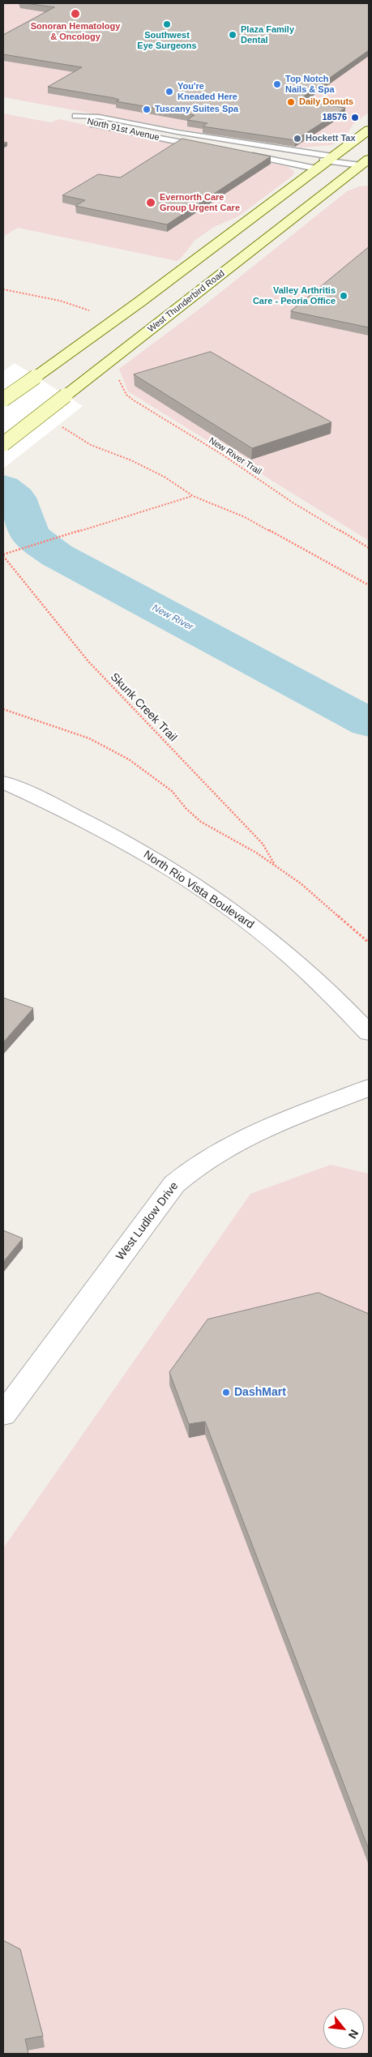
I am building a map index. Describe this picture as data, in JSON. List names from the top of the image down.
{
  "streets": {
    "main road": ["North 91st Avenue", "West Thunderbird Road"],
    "street": ["North Rio Vista Boulevard", "West Ludlow Drive"],
    "path": ["New River Trail", "Skunk Creek Trail"]
  },
  "crossings": [
    ["North 91st Avenue", "West Thunderbird Road"],
    ["West Thunderbird Road", "New River Trail"]
  ],
  "water": ["New River"],
  "places": [
    "Sonoran Hematology & Oncology",
    "Southwest Eye Surgeons",
    "Plaza Family Dental",
    "Top Notch Nails & Spa",
    "You're Kneaded Here",
    "Daily Donuts",
    "Tuscany Suites Spa",
    "18576",
    "Hockett Tax",
    "Evernorth Care Group Urgent Care",
    "Valley Arthritis Care - Peoria Office",
    "DashMart"
  ],
  "north": "bottom right"
}
